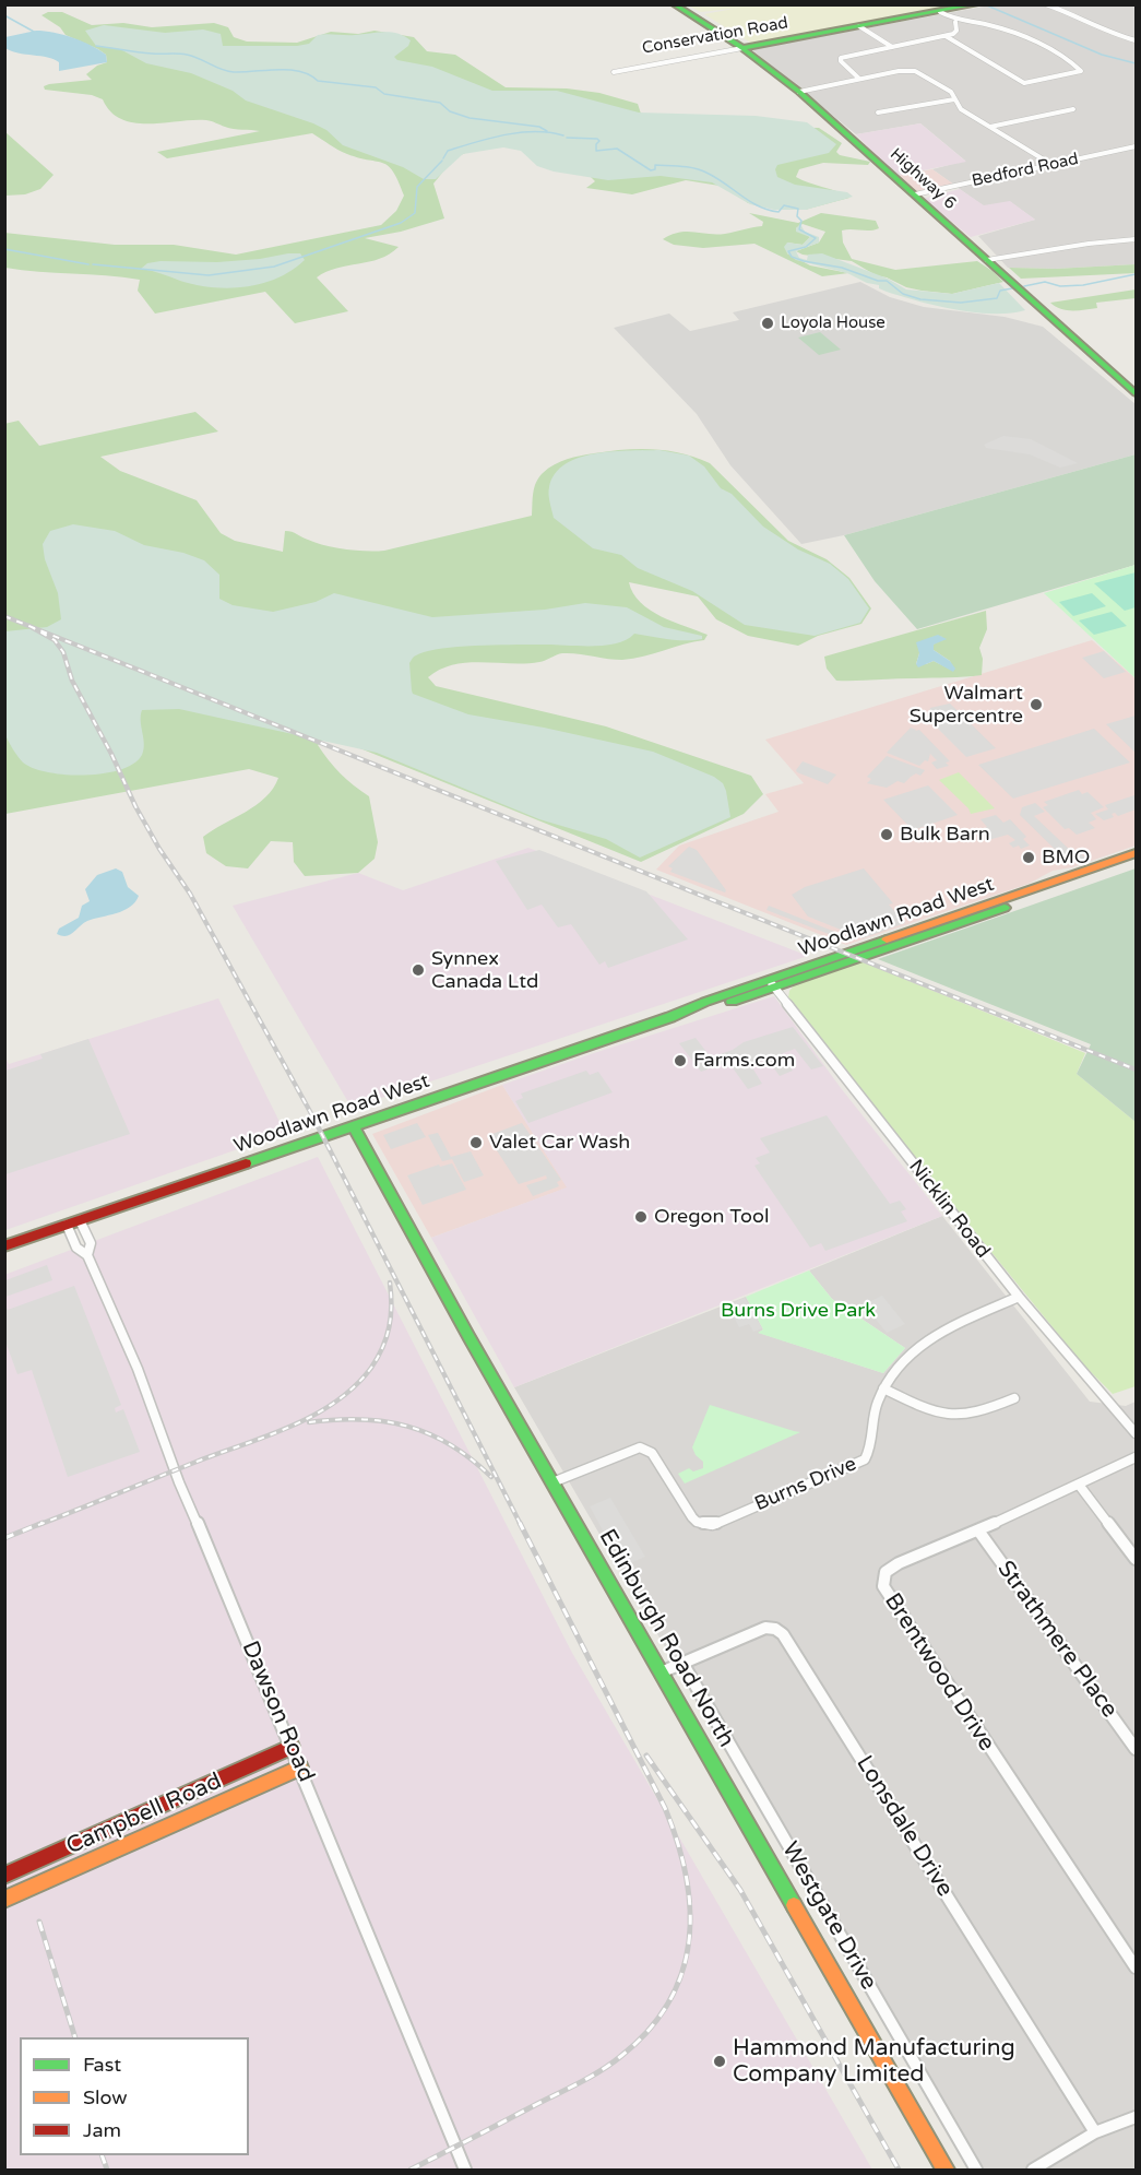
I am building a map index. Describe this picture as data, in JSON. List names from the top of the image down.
{
  "streets": {
    "main road": [
      "Conservation Road",
      "Highway 6",
      "Woodlawn Road West",
      "Edinburgh Road North",
      "Campbell Road"
    ],
    "street": [
      "Bedford Road",
      "Nicklin Road",
      "Burns Drive",
      "Strathmere Place",
      "Brentwood Drive",
      "Dawson Road",
      "Lonsdale Drive",
      "Westgate Drive"
    ]
  },
  "crossings": [
    ["Conservation Road", "Highway 6"],
    ["Bedford Road", "Highway 6"],
    ["Woodlawn Road West", "Nicklin Road"],
    ["Woodlawn Road West", "Edinburgh Road North"],
    ["Woodlawn Road West", "Dawson Road"],
    ["Nicklin Road", "Burns Drive"],
    ["Burns Drive", "Edinburgh Road North"],
    ["Edinburgh Road North", "Lonsdale Drive"],
    ["Strathmere Place", "Brentwood Drive"],
    ["Dawson Road", "Campbell Road"],
    ["Lonsdale Drive", "Westgate Drive"]
  ],
  "parks": ["Burns Drive Park"],
  "places": [
    "Loyola House",
    "Walmart Supercentre",
    "Bulk Barn",
    "BMO",
    "Synnex Canada Ltd",
    "Farms.com",
    "Valet Car Wash",
    "Oregon Tool",
    "Hammond Manufacturing Company Limited"
  ],
  "legend": ["Fast", "Slow", "Jam"]
}
